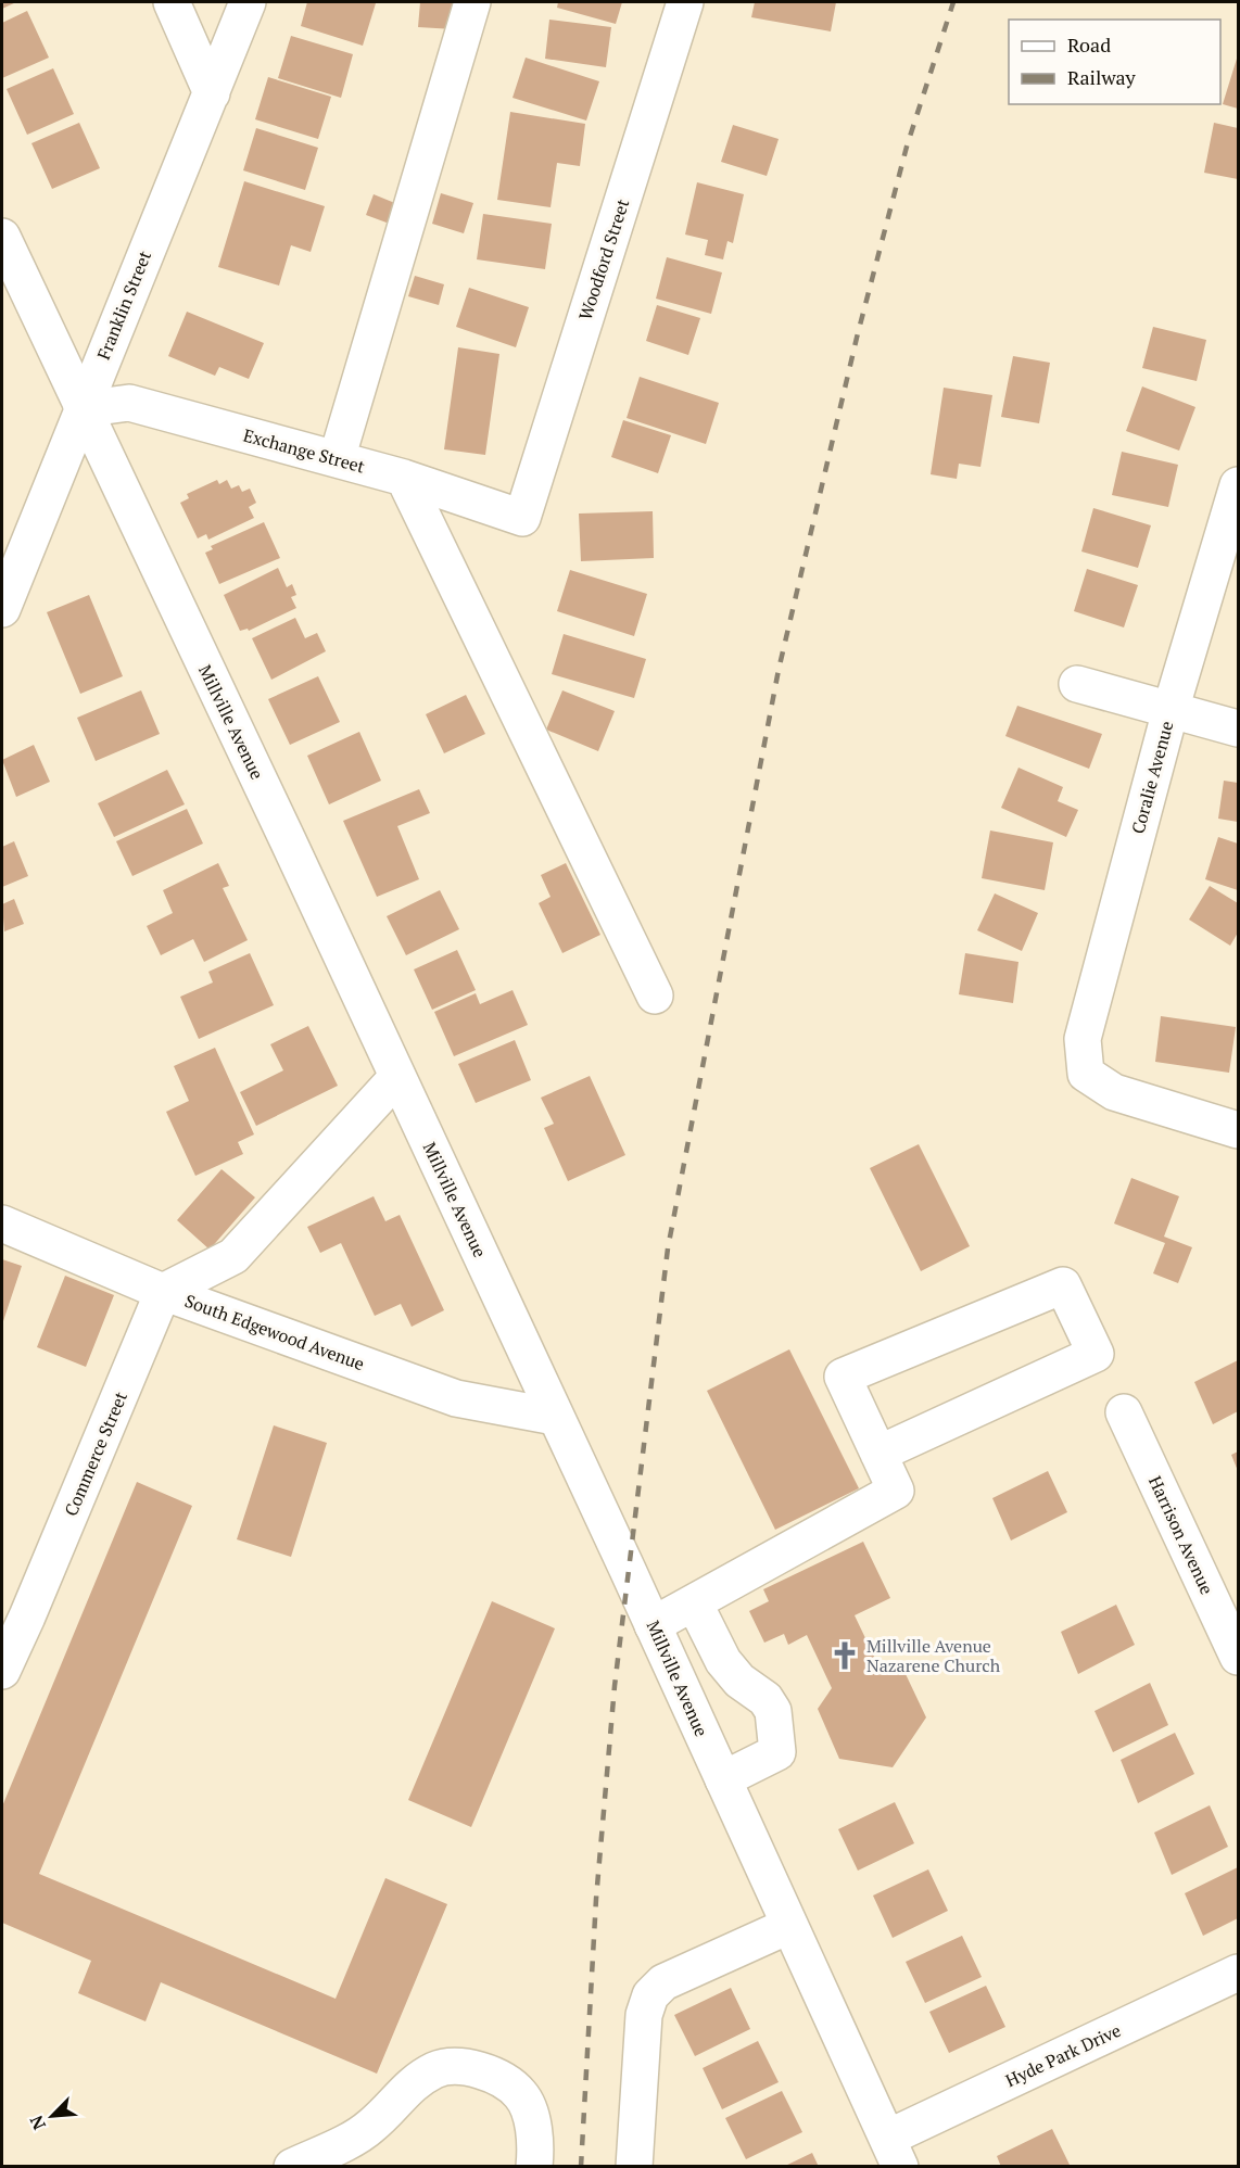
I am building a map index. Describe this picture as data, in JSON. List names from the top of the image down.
{
  "streets": {
    "street": [
      "Woodford Street",
      "Franklin Street",
      "Exchange Street",
      "Millville Avenue",
      "Coralie Avenue",
      "South Edgewood Avenue",
      "Commerce Street",
      "Harrison Avenue",
      "Hyde Park Drive"
    ]
  },
  "crossings": [
    ["Woodford Street", "Exchange Street"],
    ["Franklin Street", "Exchange Street"],
    ["Franklin Street", "Millville Avenue"],
    ["Exchange Street", "Millville Avenue"],
    ["Millville Avenue", "South Edgewood Avenue"],
    ["Millville Avenue", "Hyde Park Drive"],
    ["South Edgewood Avenue", "Commerce Street"]
  ],
  "places": {
    "church": ["Millville Avenue Nazarene Church"]
  },
  "legend": ["Road", "Railway"],
  "north": "bottom left"
}
